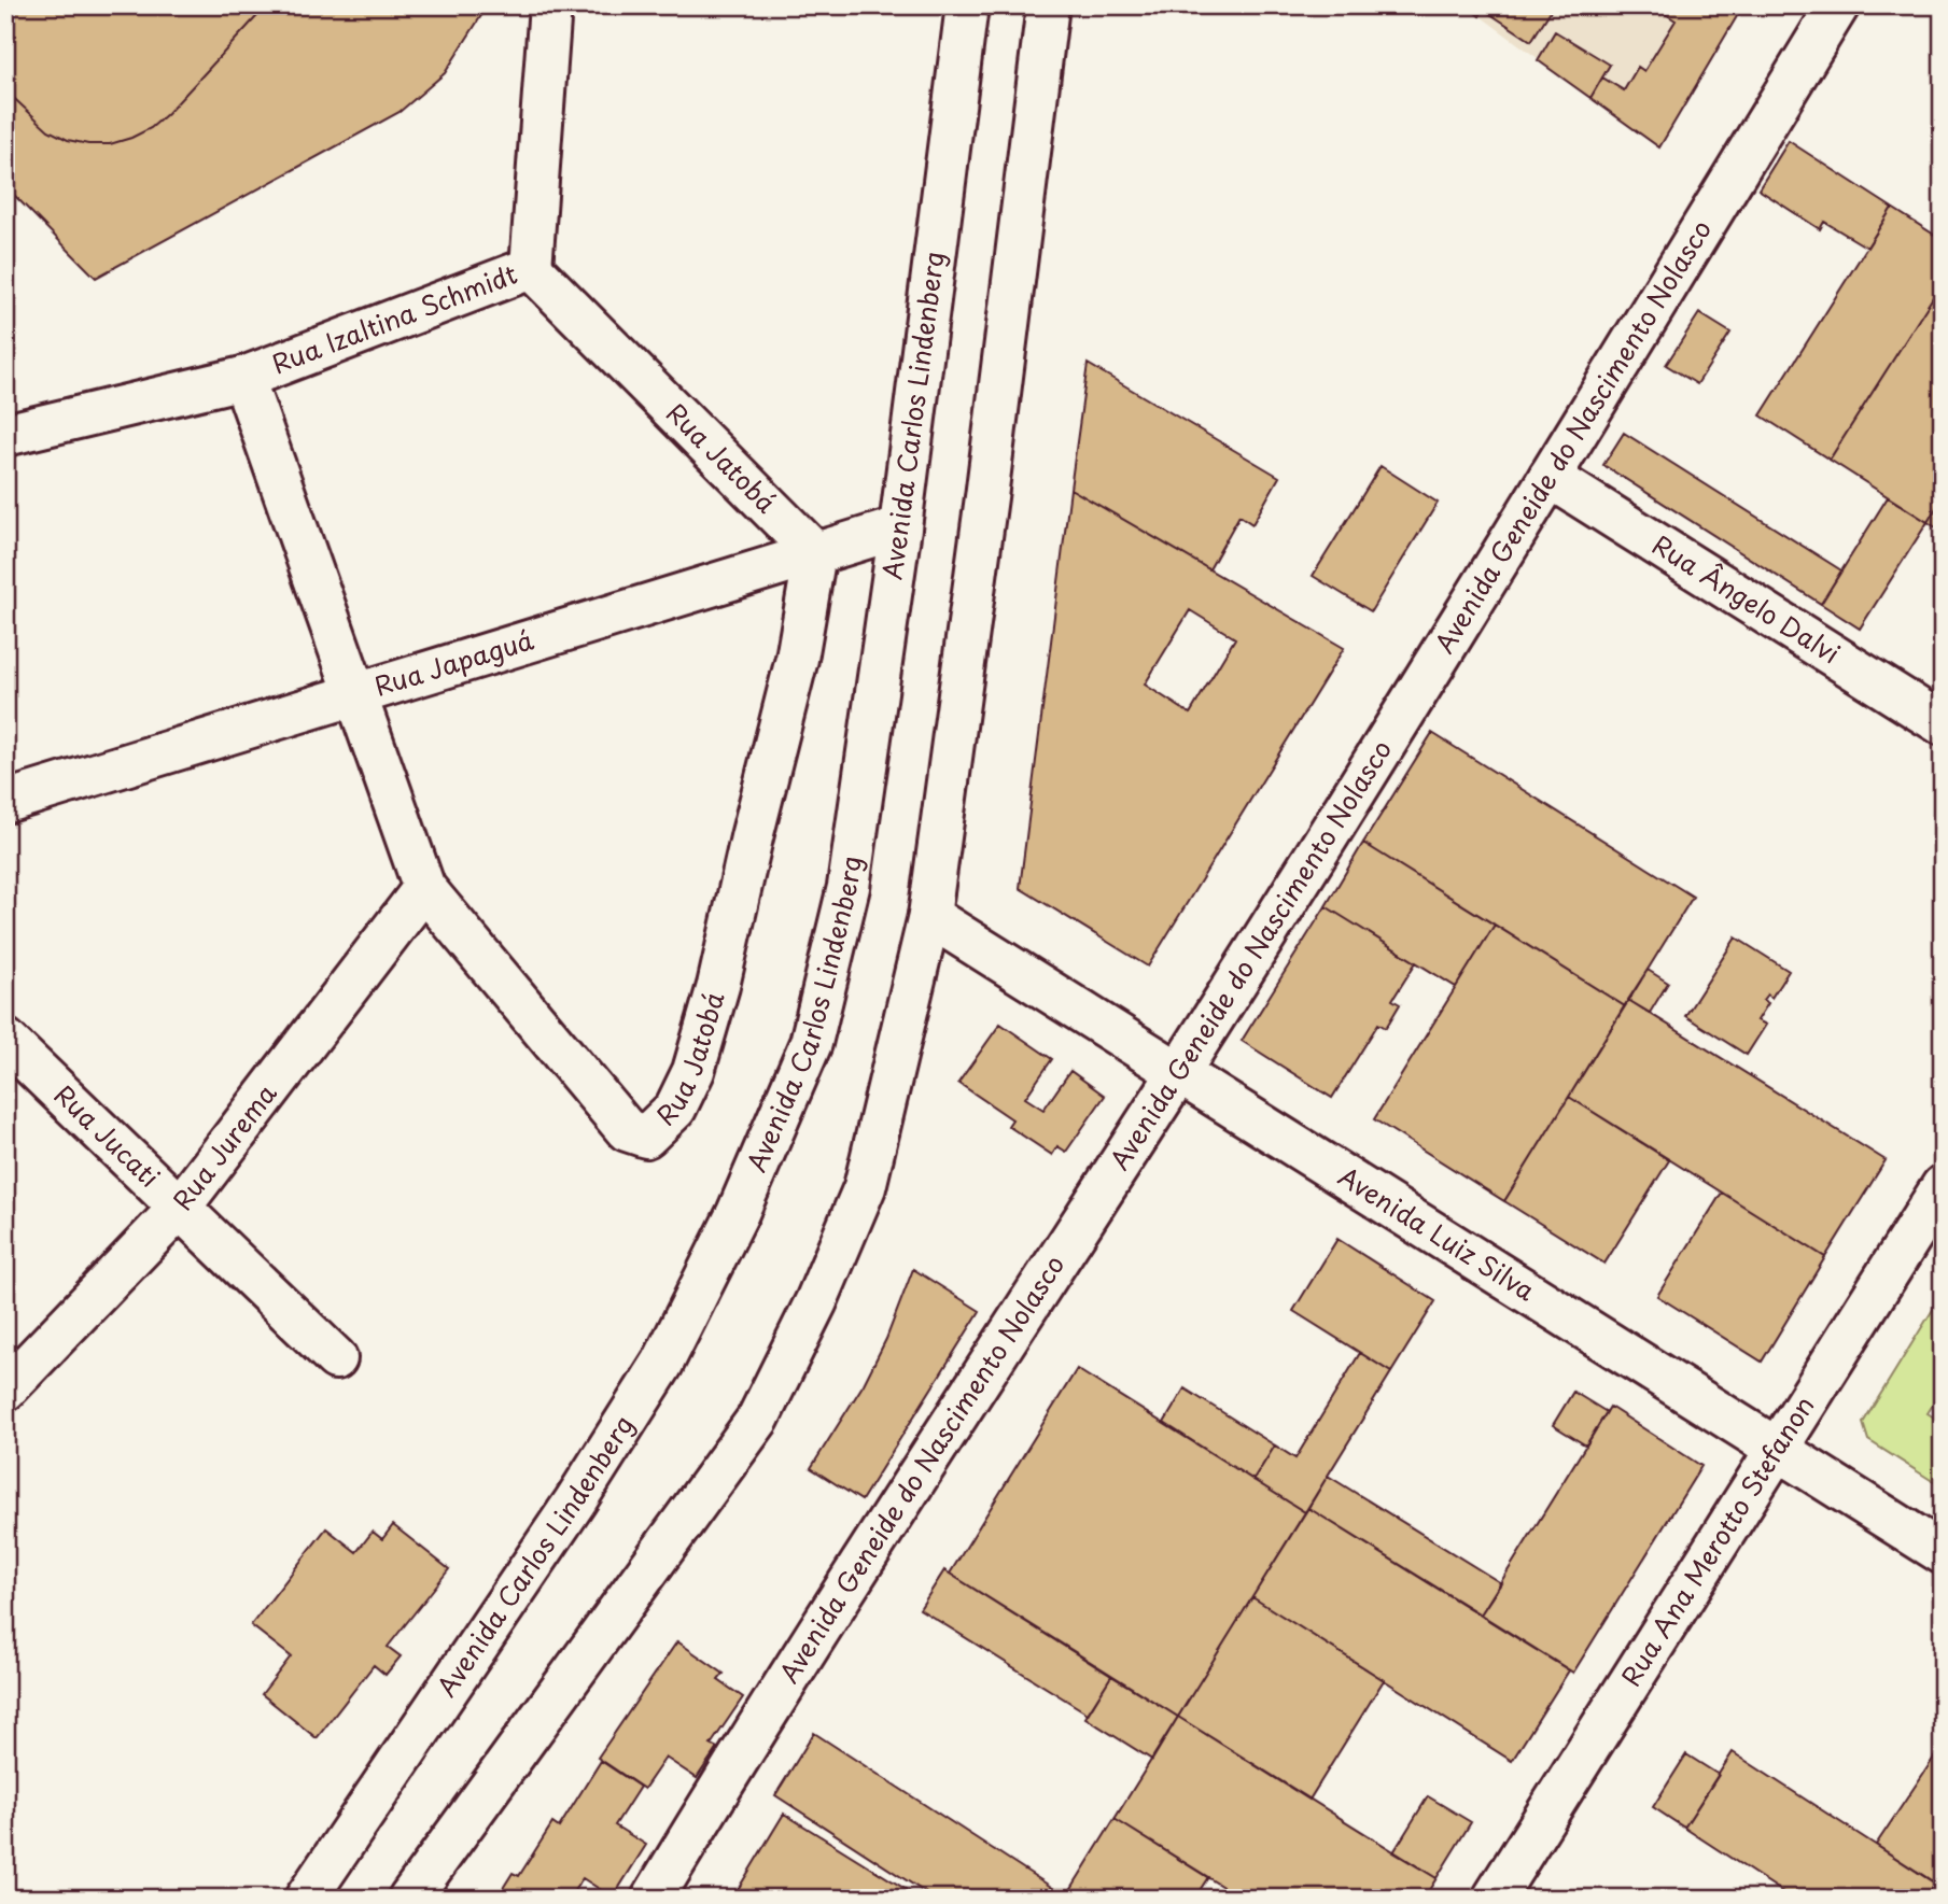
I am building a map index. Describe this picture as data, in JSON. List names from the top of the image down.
{
  "streets": {
    "street": [
      "Rua Izaltina Schmidt",
      "Avenida Carlos Lindenberg",
      "Avenida Geneide do Nascimento Nolasco",
      "Rua Jatobá",
      "Rua Ângelo Dalvi",
      "Rua Japaguá",
      "Rua Jucati",
      "Rua Jurema",
      "Avenida Luiz Silva",
      "Rua Ana Merotto Stefanon"
    ]
  },
  "crossings": [
    ["Rua Izaltina Schmidt", "Rua Jatobá"],
    ["Avenida Carlos Lindenberg", "Rua Japaguá"],
    ["Avenida Geneide do Nascimento Nolasco", "Rua Ângelo Dalvi"],
    ["Avenida Geneide do Nascimento Nolasco", "Avenida Luiz Silva"],
    ["Rua Jatobá", "Rua Japaguá"],
    ["Rua Jatobá", "Rua Jurema"],
    ["Rua Jucati", "Rua Jurema"],
    ["Avenida Luiz Silva", "Rua Ana Merotto Stefanon"]
  ]
}
